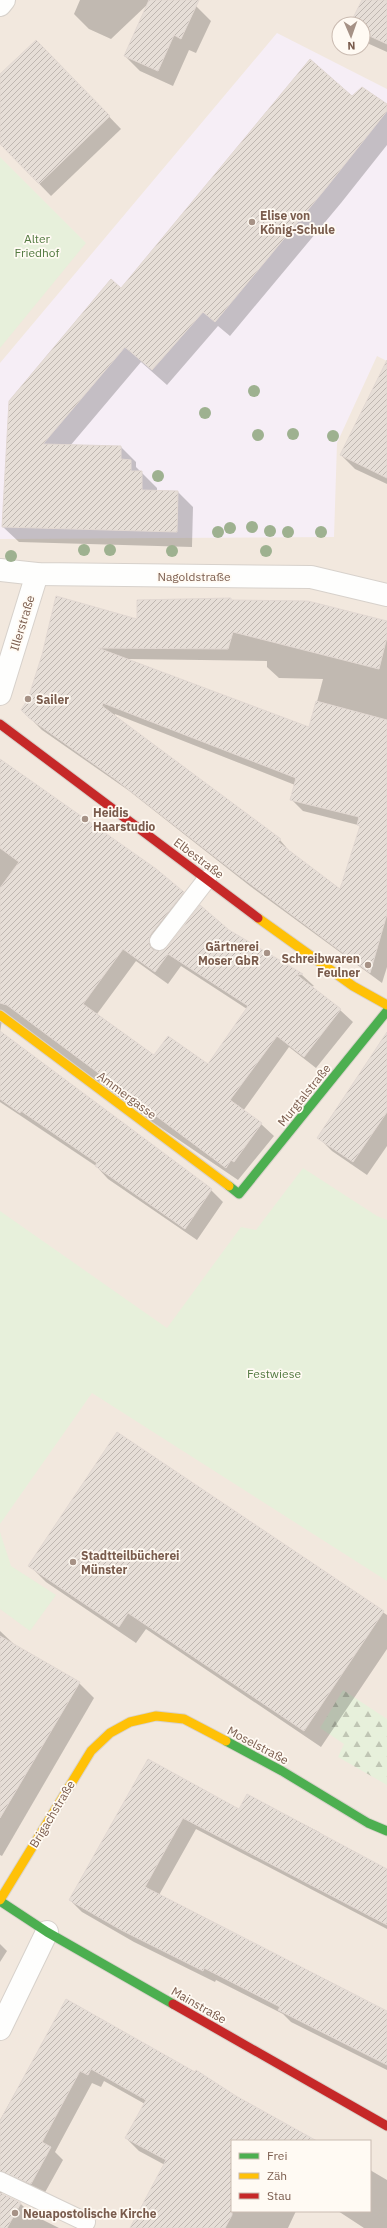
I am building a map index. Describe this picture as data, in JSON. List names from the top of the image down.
{
  "streets": {
    "street": [
      "Nagoldstraße",
      "Illerstraße",
      "Elbestraße",
      "Ammergasse",
      "Murgtalstraße",
      "Moselstraße",
      "Brigachstraße",
      "Mainstraße"
    ]
  },
  "crossings": [
    ["Nagoldstraße", "Illerstraße"],
    ["Ammergasse", "Murgtalstraße"],
    ["Moselstraße", "Brigachstraße"],
    ["Brigachstraße", "Mainstraße"]
  ],
  "parks": ["Alter Friedhof", "Festwiese"],
  "places": [
    "Elise von König-Schule",
    "Sailer",
    "Heidis Haarstudio",
    "Gärtnerei Moser GbR",
    "Schreibwaren Feulner",
    "Stadtteilbücherei Münster",
    "Neuapostolische Kirche"
  ],
  "legend": ["Frei", "Zäh", "Stau"],
  "north": "bottom"
}
